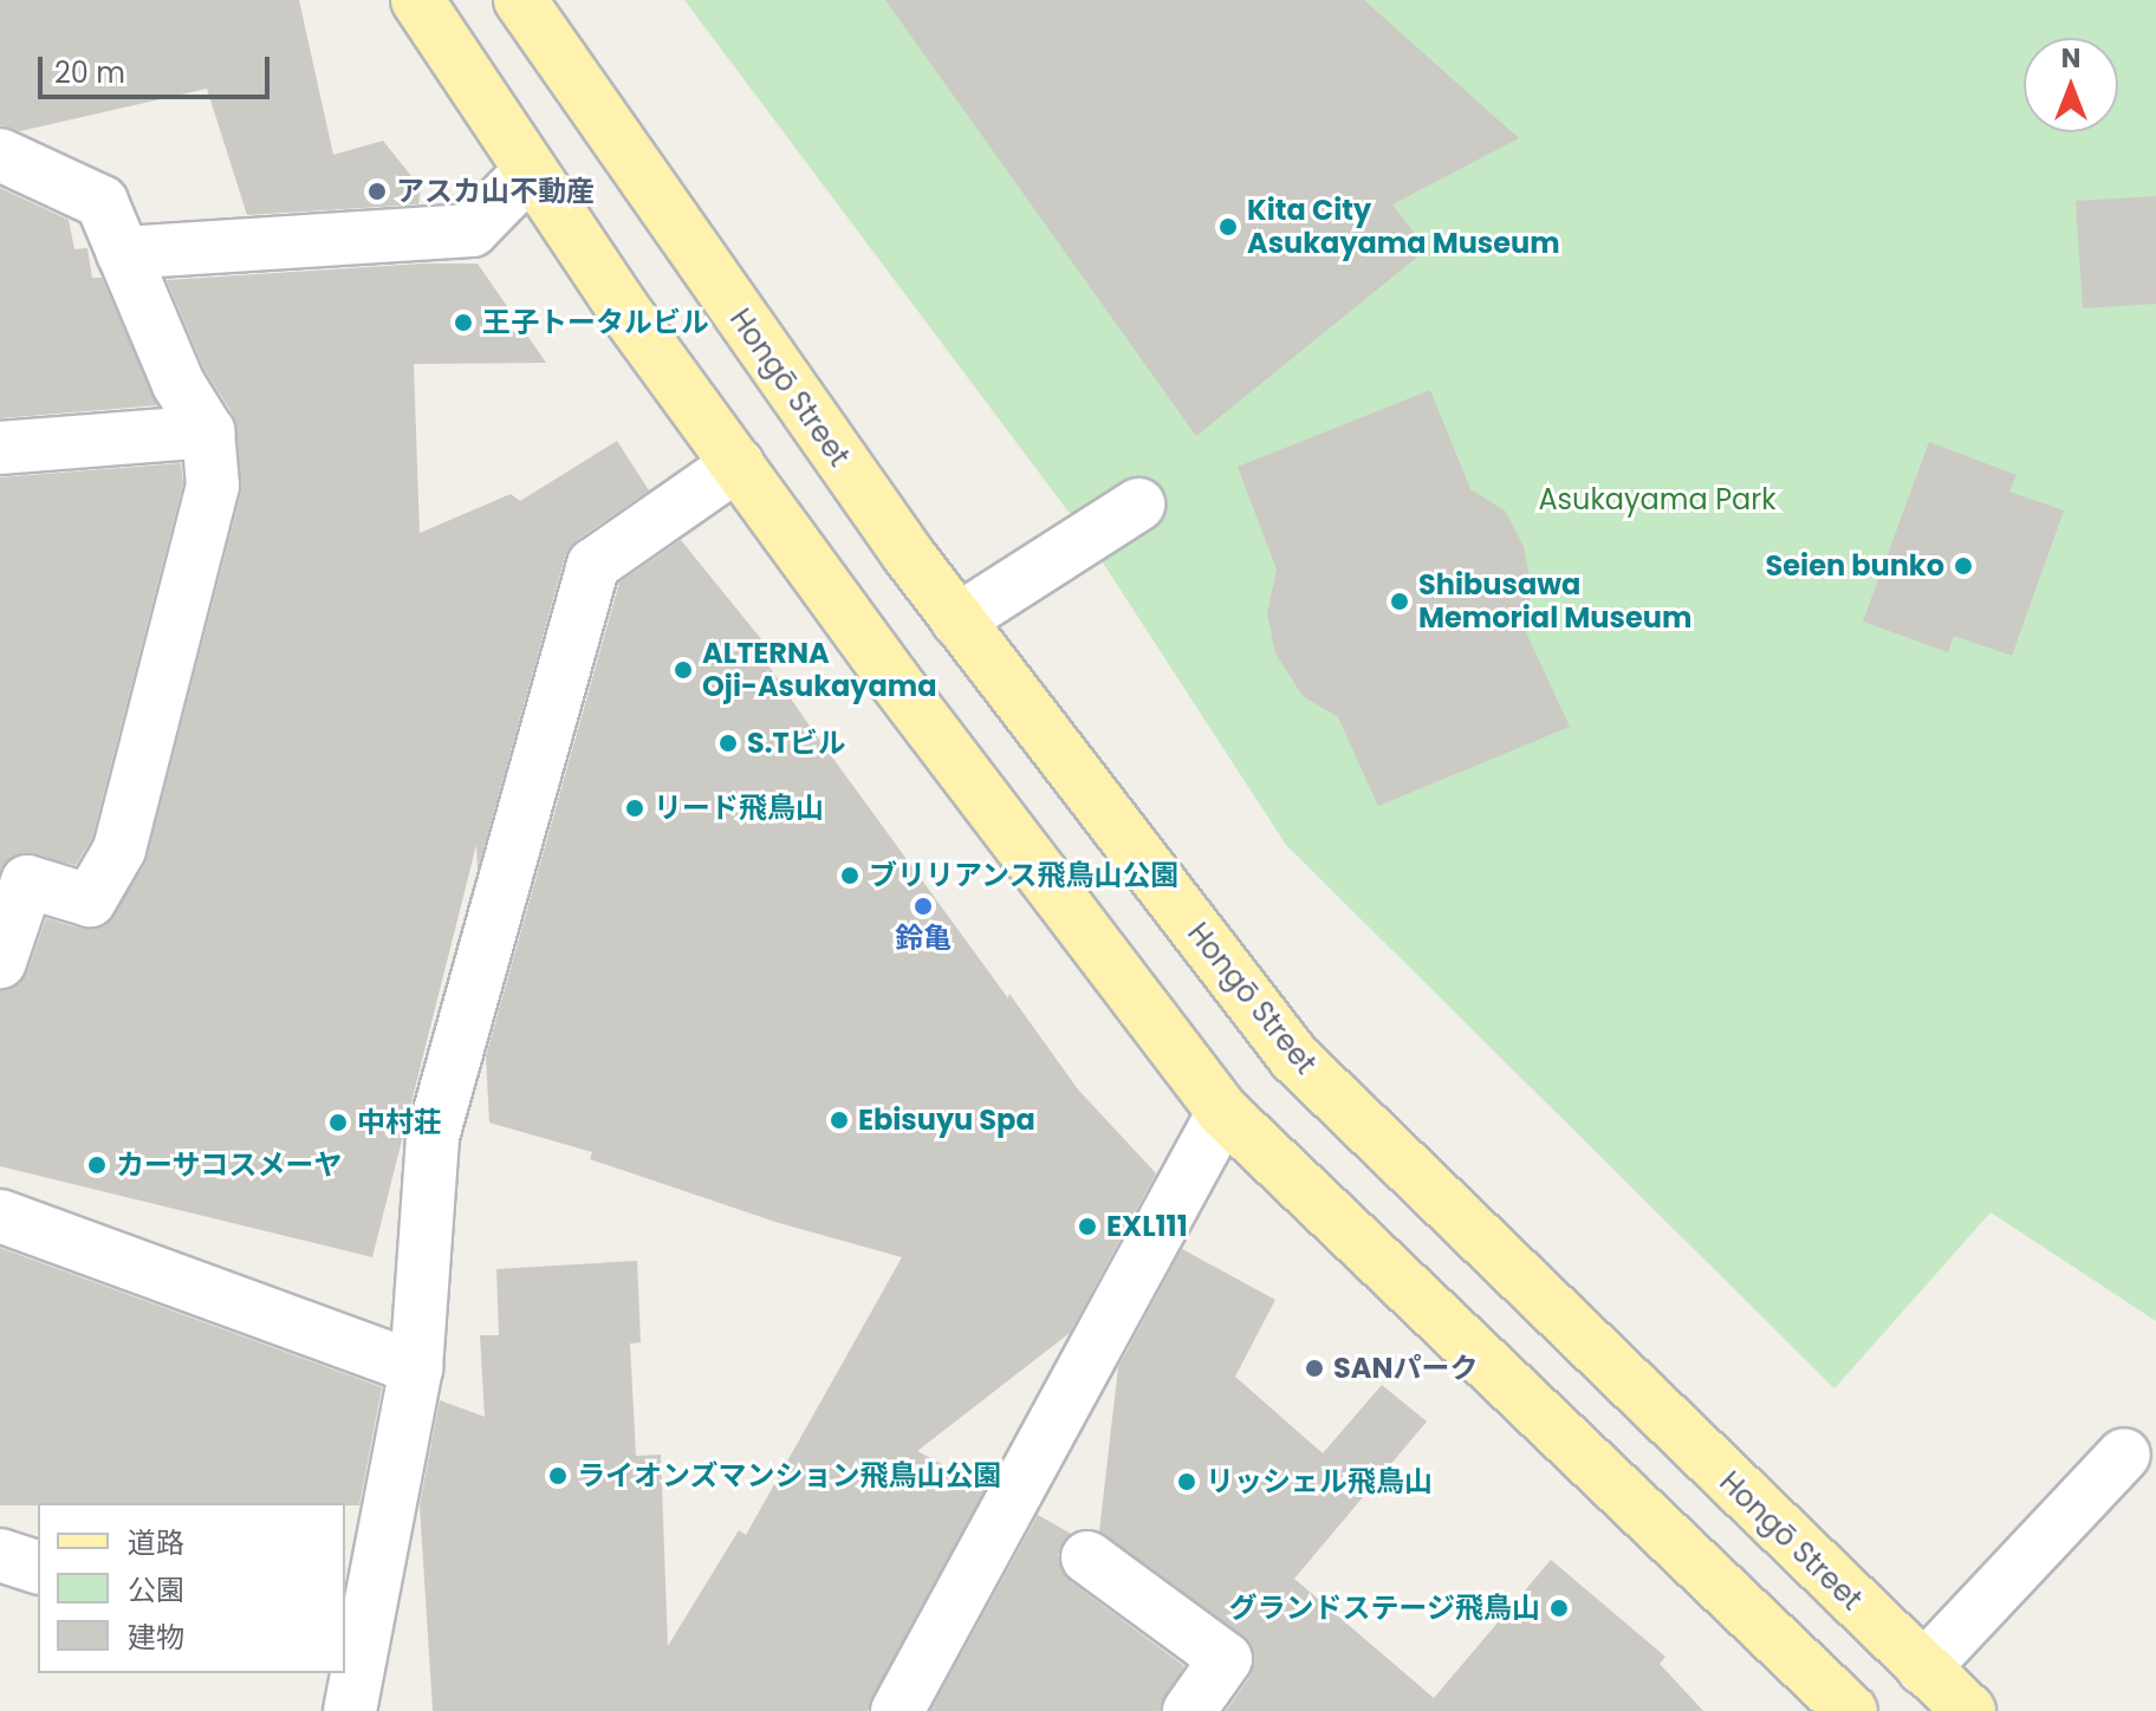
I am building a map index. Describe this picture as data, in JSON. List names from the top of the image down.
{
  "streets": {
    "main road": ["Hongō Street"]
  },
  "parks": ["Asukayama Park"],
  "places": [
    "アスカ山不動産",
    "Kita City Asukayama Museum",
    "王子トータルビル",
    "Seien bunko",
    "Shibusawa Memorial Museum",
    "ALTERNA Oji-Asukayama",
    "S.Tビル",
    "リード飛鳥山",
    "ブリリアンス飛鳥山公園",
    "鈴亀",
    "Ebisuyu Spa",
    "中村荘",
    "カーサコスメーヤ",
    "EXL111",
    "SANパーク",
    "ライオンズマンション飛鳥山公園",
    "リッシェル飛鳥山",
    "グランドステージ飛鳥山"
  ],
  "legend": ["道路", "公園", "建物"],
  "scale_bar": "20 m",
  "north": "top"
}
